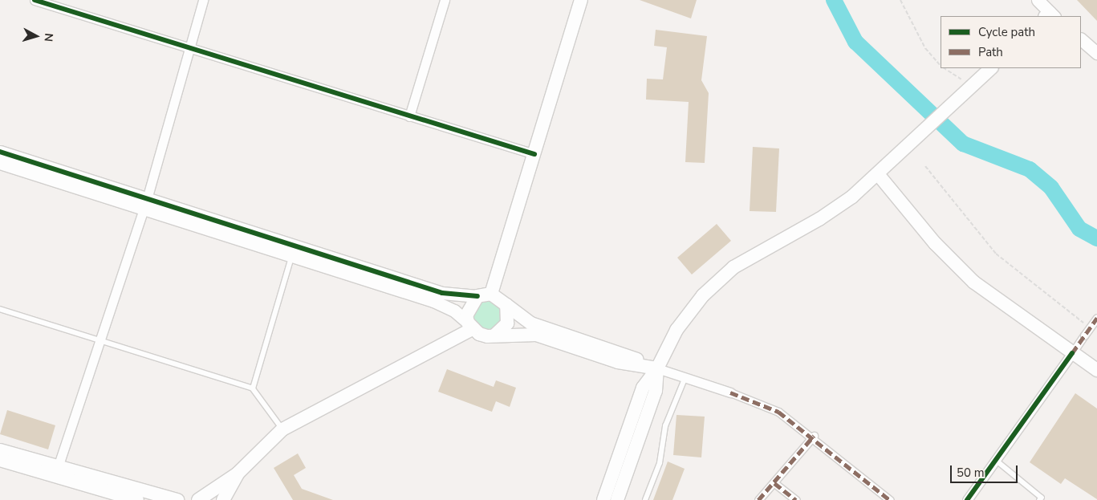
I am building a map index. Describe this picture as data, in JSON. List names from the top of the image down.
{
  "legend": ["Cycle path", "Path"],
  "scale_bar": "50 m",
  "north": "right"
}
